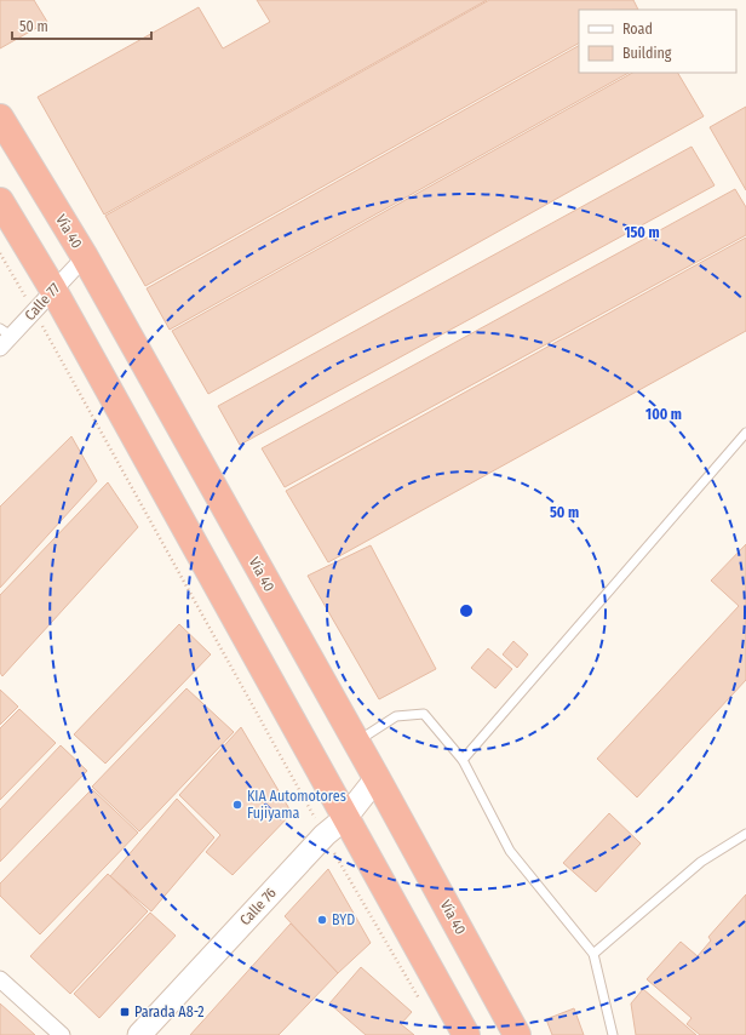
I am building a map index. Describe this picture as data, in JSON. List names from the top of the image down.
{
  "streets": {
    "highway": ["Vía 40"],
    "street": ["Calle 77", "Calle 76"]
  },
  "crossings": [
    ["Vía 40", "Calle 77"],
    ["Vía 40", "Calle 76"]
  ],
  "places": {
    "other": ["KIA Automotores Fujiyama", "BYD"],
    "transit": ["Parada A8-2"]
  },
  "legend": ["Road", "Building"],
  "scale_bar": "50 m",
  "rings": ["150 m", "100 m", "50 m"]
}
